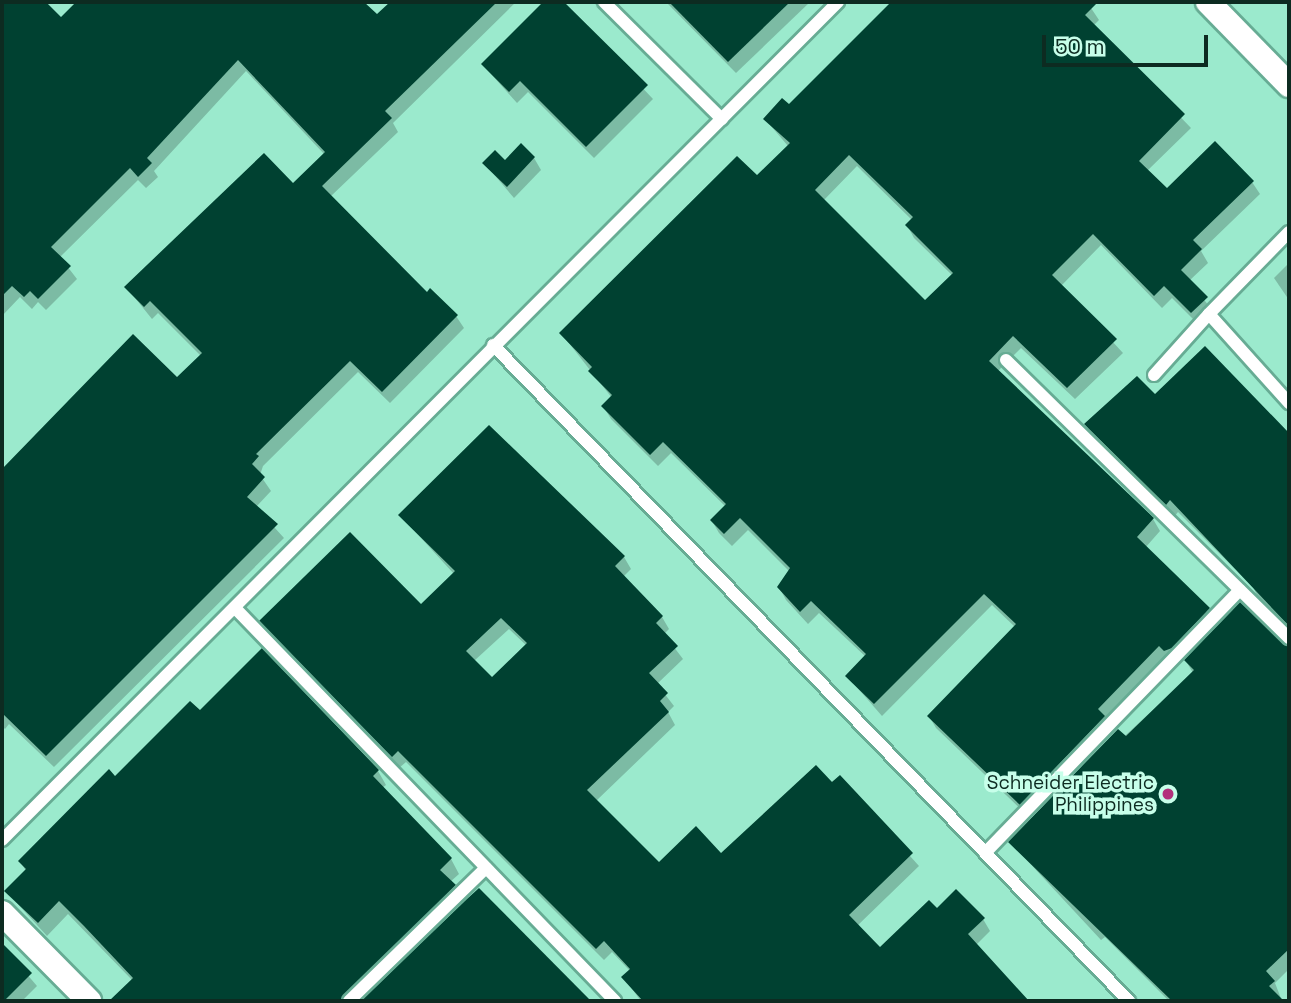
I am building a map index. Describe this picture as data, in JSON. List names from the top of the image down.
{
  "places": ["Schneider Electric Philippines"],
  "scale_bar": "50 m"
}
